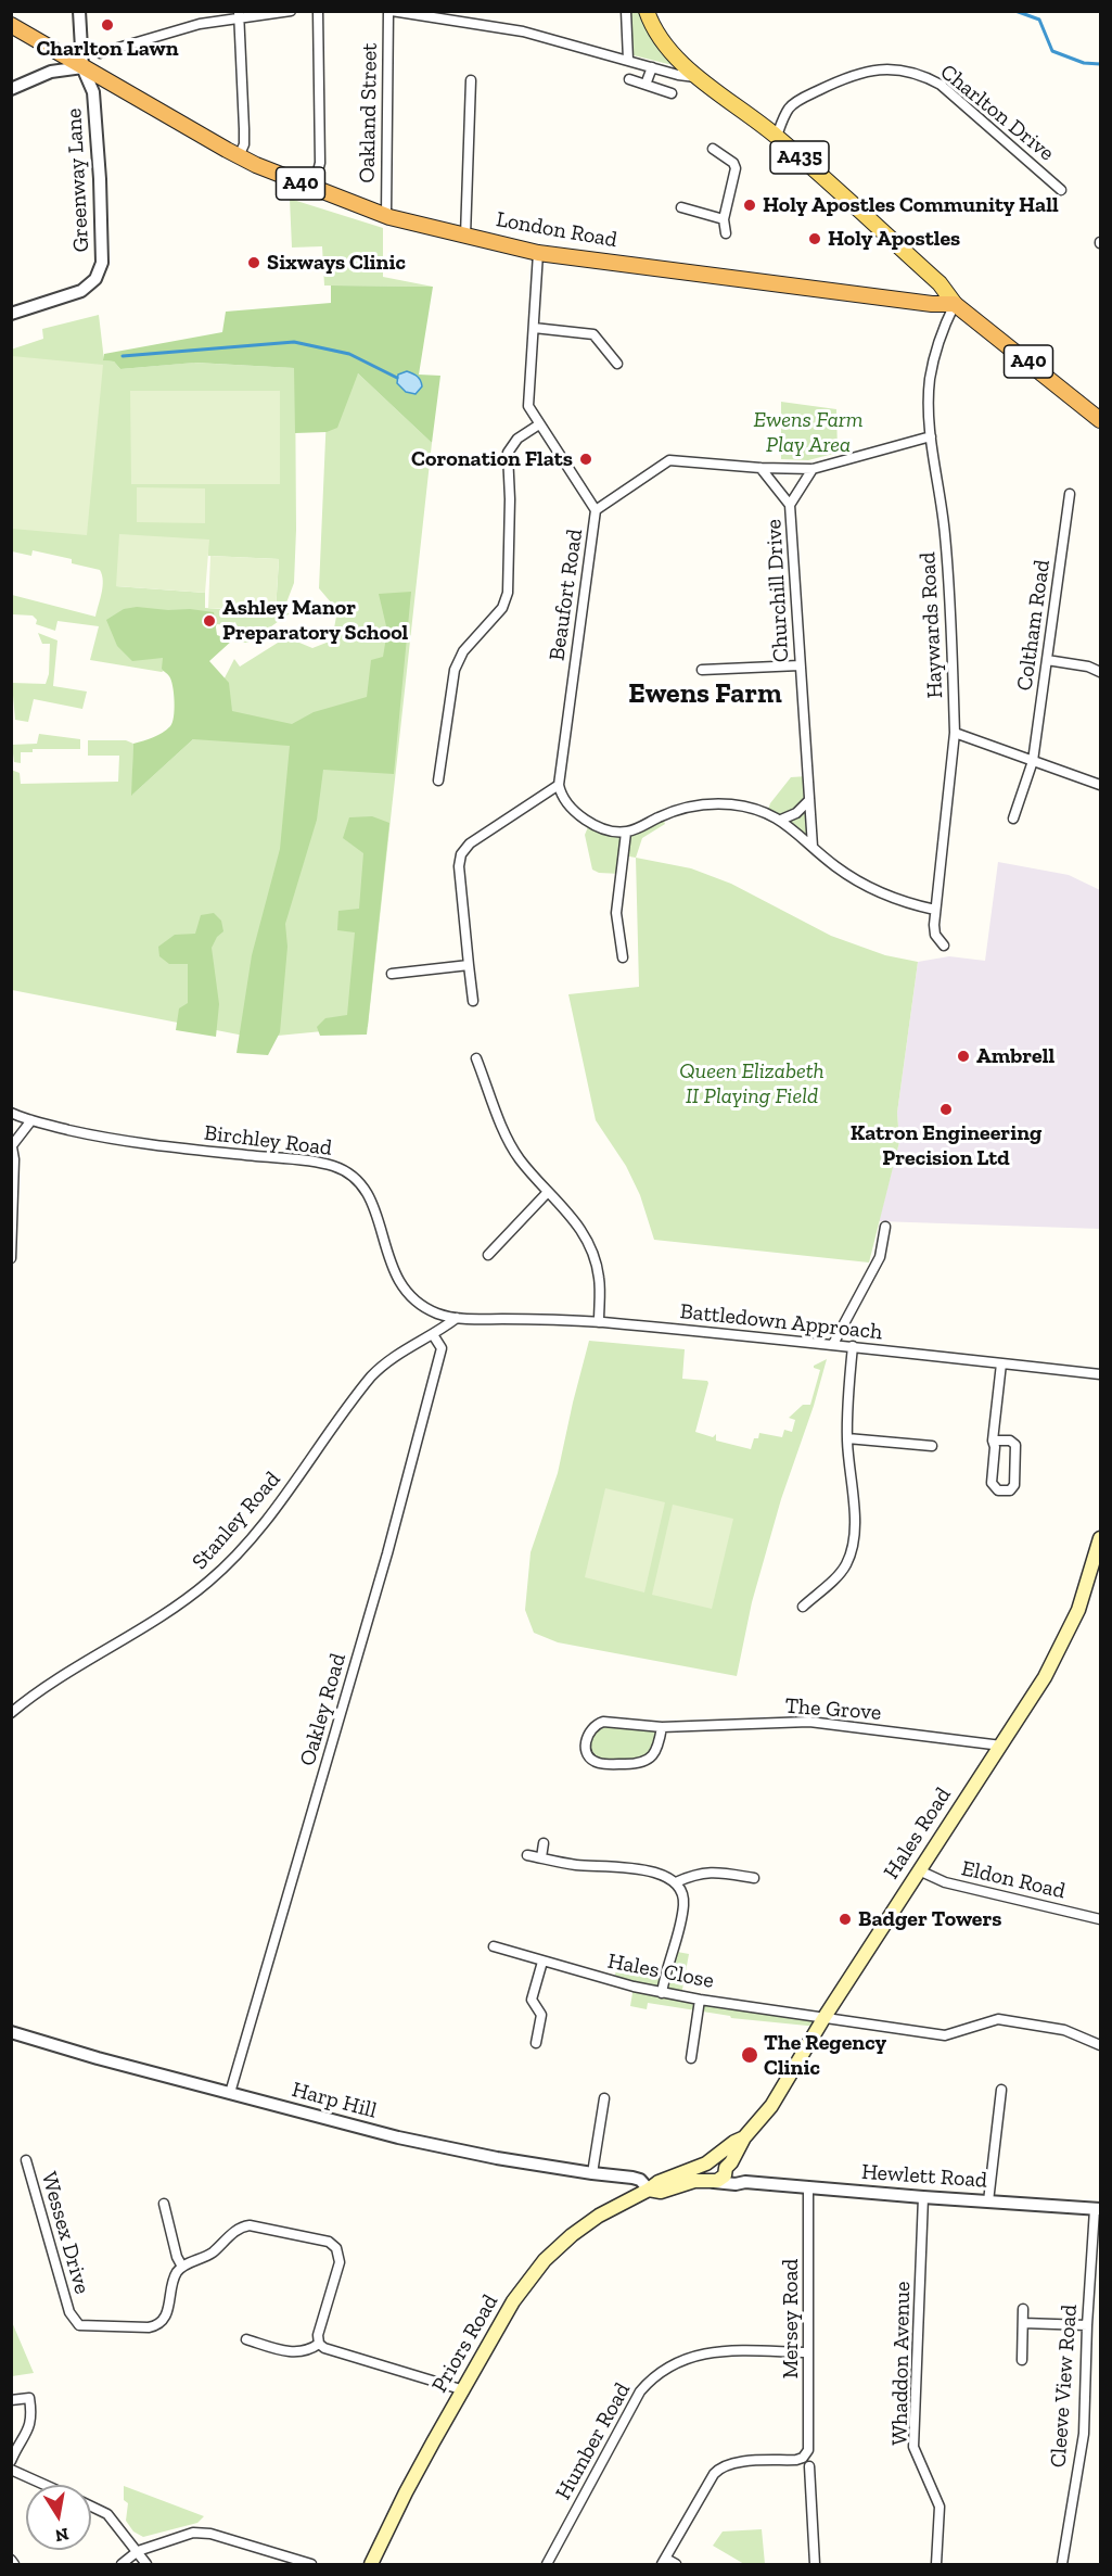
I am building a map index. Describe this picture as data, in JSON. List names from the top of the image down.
{
  "streets": {
    "highway": ["A40", "London Road"],
    "main road": ["A435", "Hales Road", "Priors Road"],
    "street": [
      "Oakland Street",
      "Charlton Drive",
      "Greenway Lane",
      "Churchill Drive",
      "Beaufort Road",
      "Haywards Road",
      "Coltham Road",
      "Birchley Road",
      "Battledown Approach",
      "Stanley Road",
      "Oakley Road",
      "The Grove",
      "Eldon Road",
      "Hales Close",
      "Harp Hill",
      "Hewlett Road",
      "Wessex Drive",
      "Mersey Road",
      "Whaddon Avenue",
      "Cleeve View Road",
      "Humber Road"
    ]
  },
  "crossings": [
    ["Oakland Street", "London Road"],
    ["Charlton Drive", "A435"],
    ["A435", "A40"],
    ["A435", "London Road"],
    ["A435", "Haywards Road"],
    ["Greenway Lane", "London Road"],
    ["A40", "London Road"],
    ["A40", "Haywards Road"],
    ["London Road", "Beaufort Road"],
    ["London Road", "Haywards Road"],
    ["Birchley Road", "Battledown Approach"],
    ["Birchley Road", "Stanley Road"],
    ["Battledown Approach", "Stanley Road"],
    ["Stanley Road", "Oakley Road"],
    ["Oakley Road", "Harp Hill"],
    ["The Grove", "Hales Road"],
    ["Hales Road", "Eldon Road"],
    ["Hales Road", "Hales Close"],
    ["Hales Road", "Hewlett Road"],
    ["Hales Road", "Priors Road"],
    ["Harp Hill", "Priors Road"],
    ["Hewlett Road", "Mersey Road"],
    ["Hewlett Road", "Priors Road"],
    ["Hewlett Road", "Whaddon Avenue"],
    ["Hewlett Road", "Cleeve View Road"],
    ["Mersey Road", "Humber Road"]
  ],
  "districts": ["Ewens Farm"],
  "parks": ["Ewens Farm Play Area", "Queen Elizabeth II Playing Field"],
  "places": [
    "Charlton Lawn",
    "Holy Apostles Community Hall",
    "Holy Apostles",
    "Sixways Clinic",
    "Coronation Flats",
    "Ashley Manor Preparatory School",
    "Ambrell",
    "Katron Engineering Precision Ltd",
    "Badger Towers",
    "The Regency Clinic"
  ],
  "north": "bottom"
}
